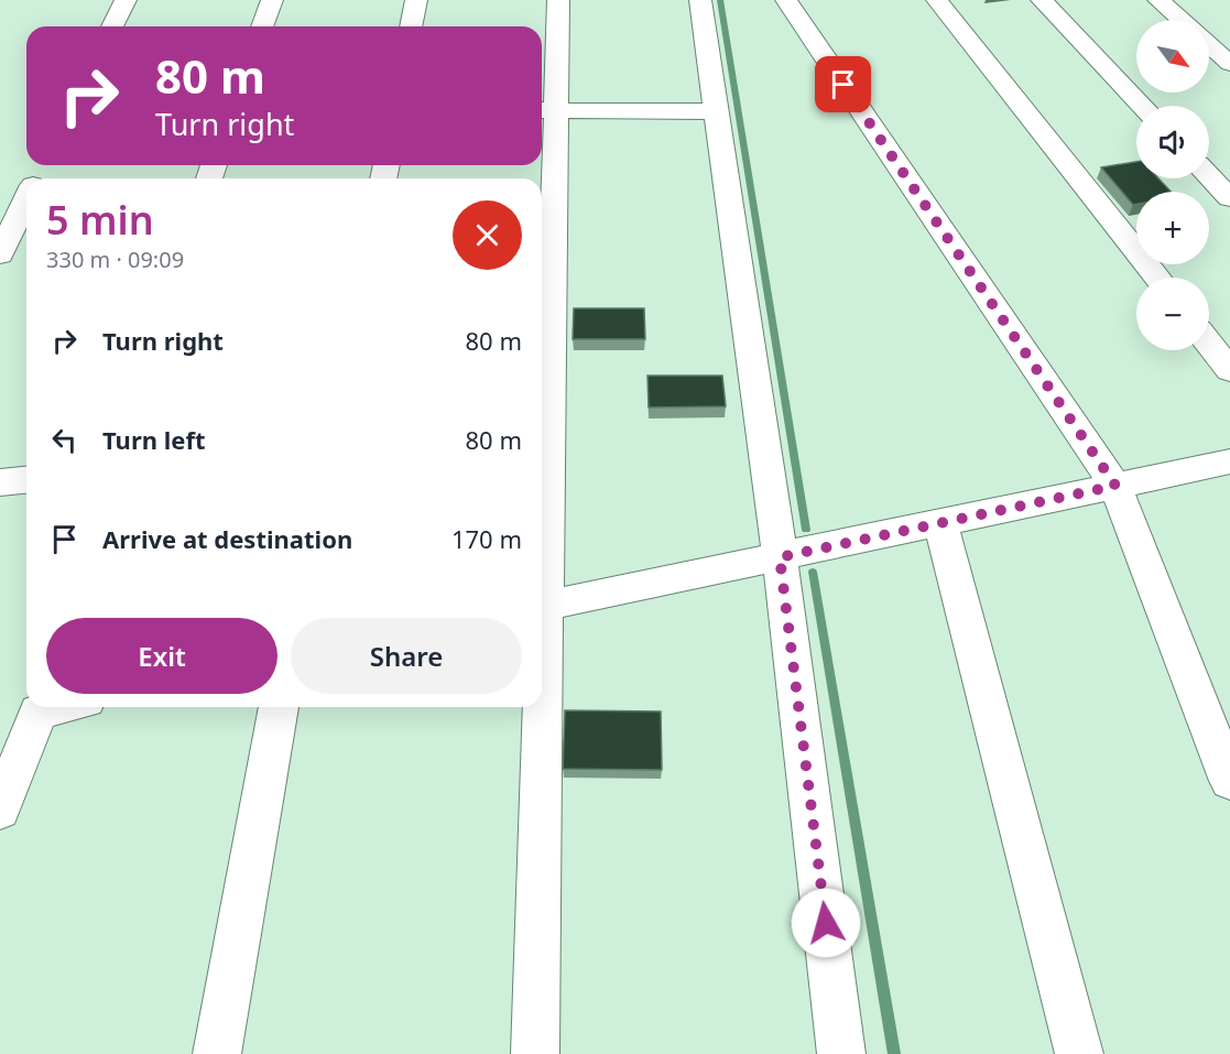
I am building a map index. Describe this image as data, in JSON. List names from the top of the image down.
{
  "north": "bottom right",
  "page": {
    "map_buttons": ["+", "−"],
    "turn": ["80 m", "Turn right"],
    "heading": ["5 min", "330 m · 09:09"],
    "list": [
      {
        "name": "Turn right",
        "value": "80 m"
      },
      {
        "name": "Turn left",
        "value": "80 m"
      },
      {
        "name": "Arrive at destination",
        "value": "170 m"
      }
    ],
    "buttons": ["Exit", "Share"]
  }
}
